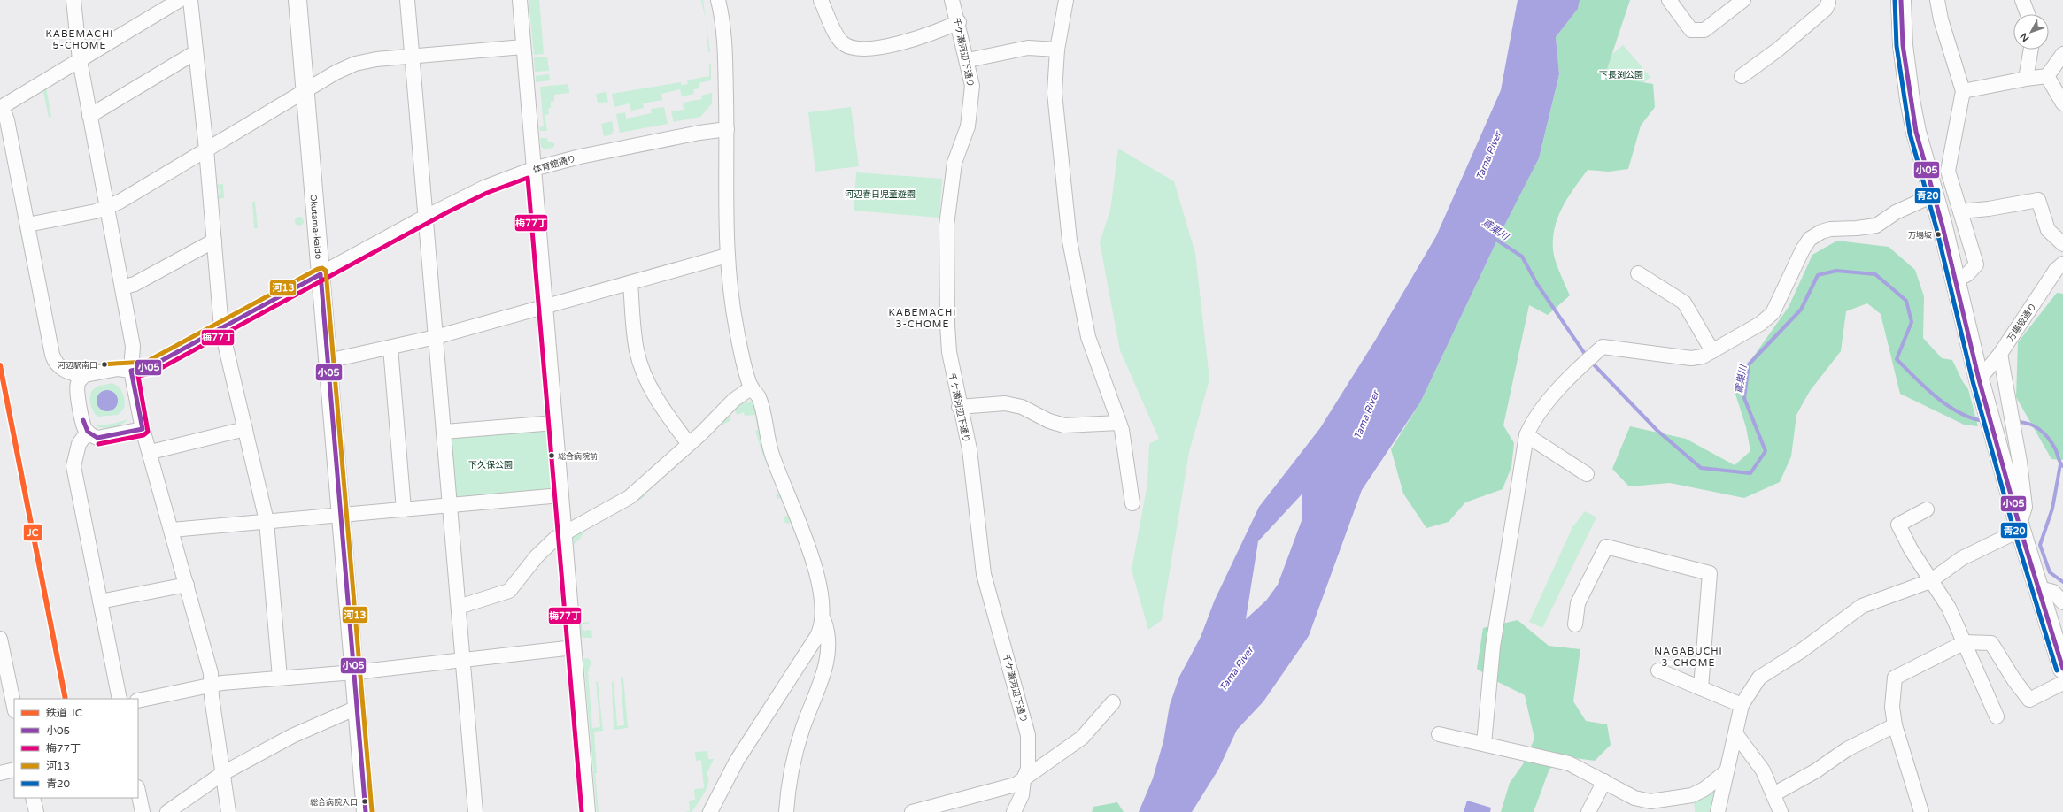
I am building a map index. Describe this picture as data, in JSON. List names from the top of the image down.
{
  "streets": {
    "main road": ["Okutama-kaido"],
    "street": ["千ケ瀬河辺下通り", "体育館通り", "万場坂通り"]
  },
  "crossings": [
    ["体育館通り", "Okutama-kaido"]
  ],
  "districts": ["KABEMACHI 5-CHOME", "KABEMACHI 3-CHOME", "NAGABUCHI 3-CHOME"],
  "water": ["Tama River", "鳶巣川"],
  "parks": ["下長渕公園", "河辺春日児童遊園", "下久保公園"],
  "places": [
    "万場坂",
    "河辺駅南口",
    "総合病院前",
    "総合病院入口"
  ],
  "lines": [
    "transit line 小05",
    "transit line 青20",
    "transit line 梅77丁",
    "transit line 河13",
    "rail line JC"
  ],
  "legend": [
    "鉄道 JC",
    "小05",
    "梅77丁",
    "河13",
    "青20"
  ],
  "north": "bottom left"
}
